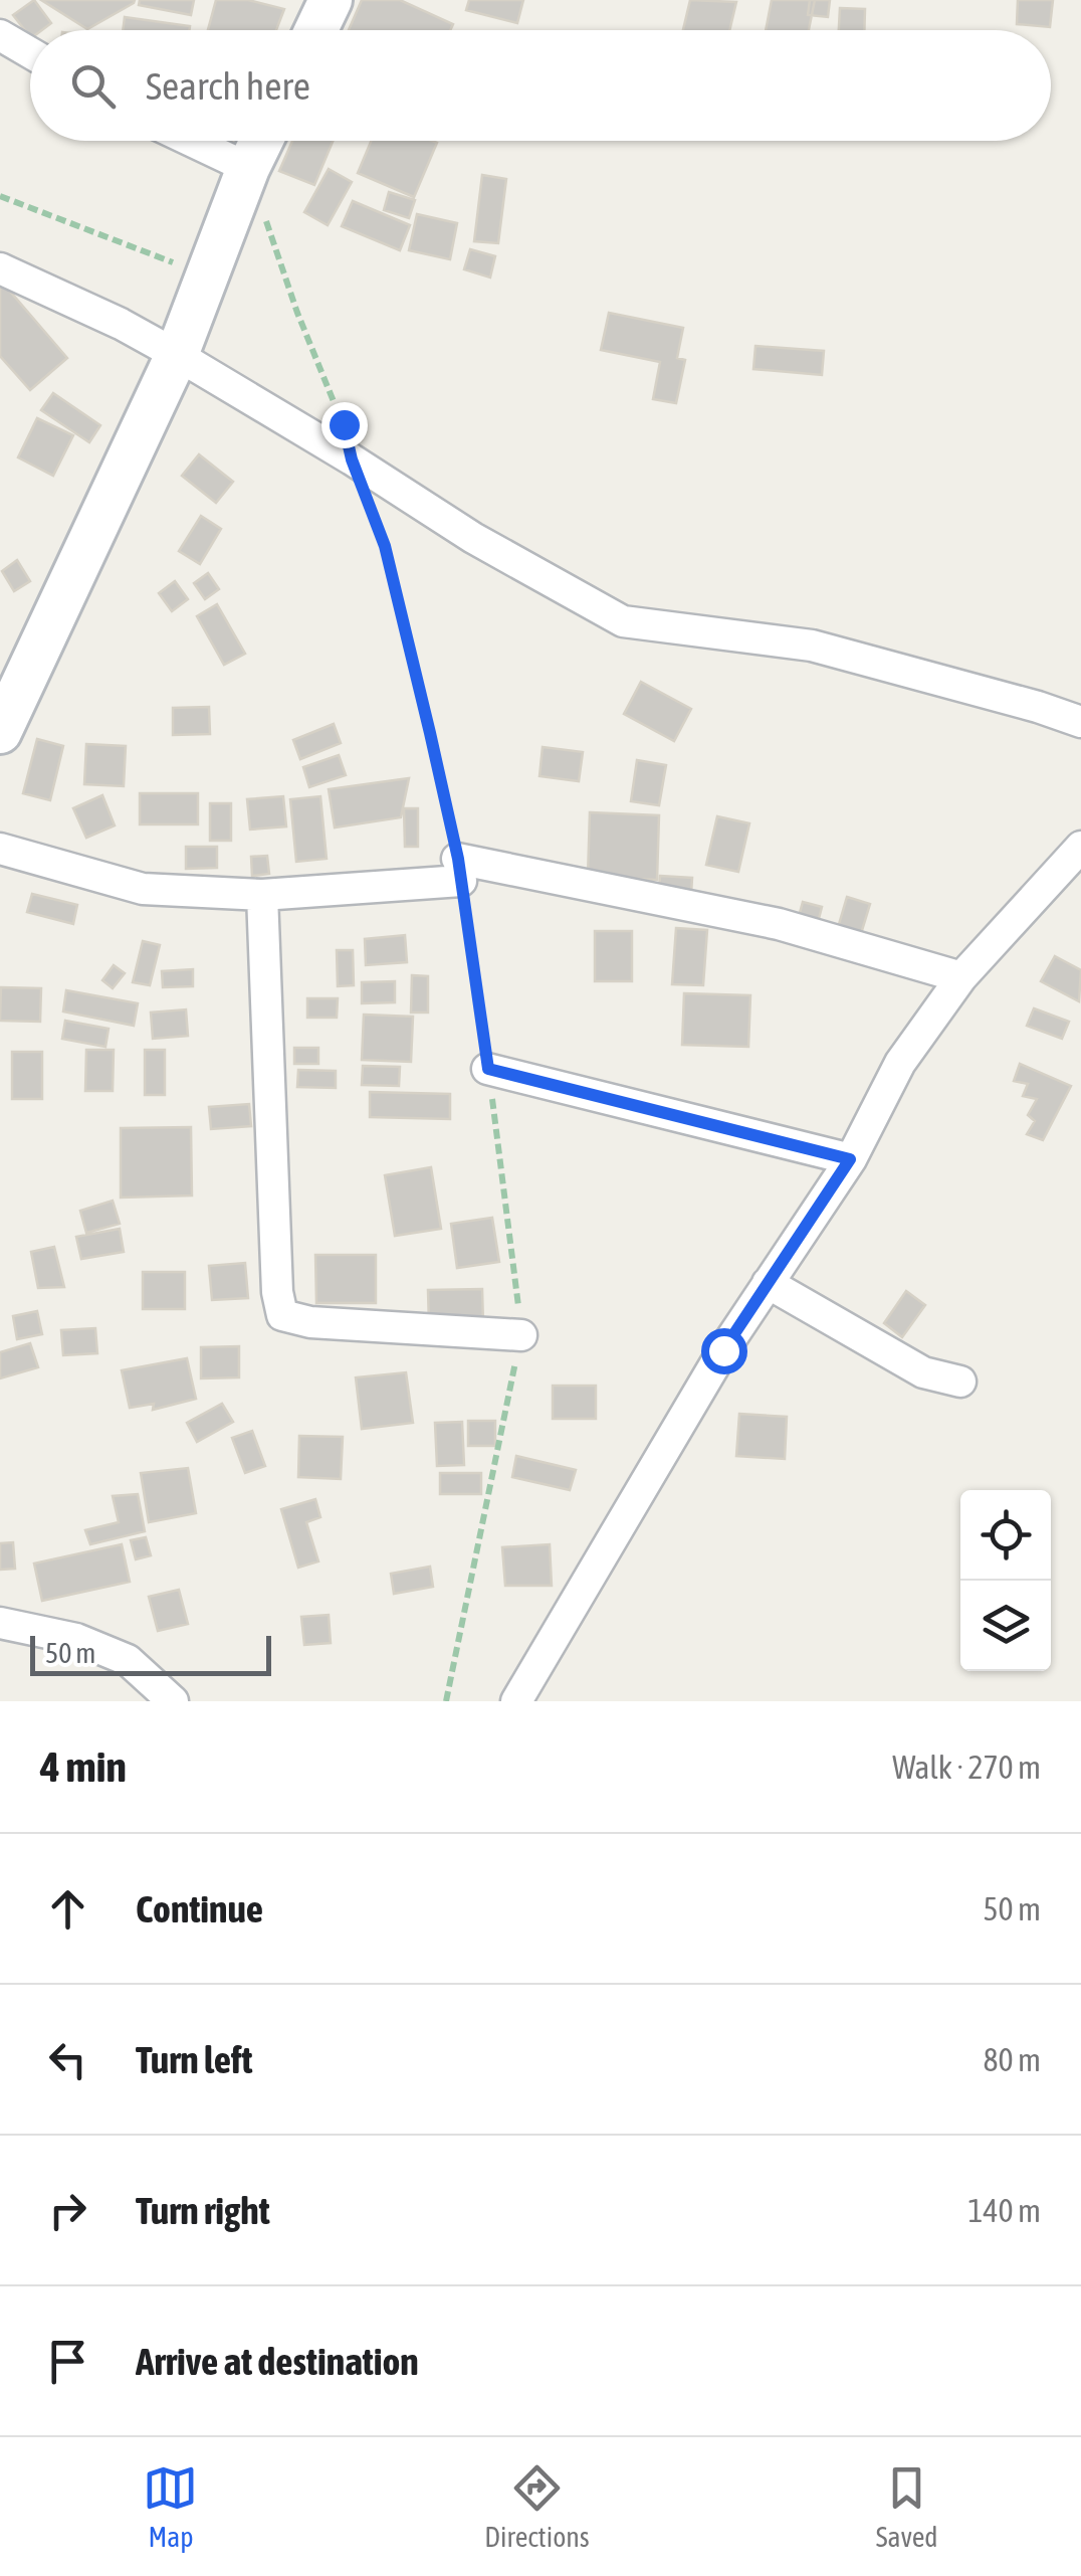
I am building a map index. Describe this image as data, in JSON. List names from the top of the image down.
{
  "scale_bar": "50 m",
  "page": {
    "search": "Search here",
    "scale": "50 m",
    "heading": ["4 min", "Walk · 270 m"],
    "list": [
      ["Continue", "50 m"],
      ["Turn left", "80 m"],
      ["Turn right", "140 m"],
      "Arrive at destination"
    ],
    "nav": ["Map", "Directions", "Saved"]
  }
}
